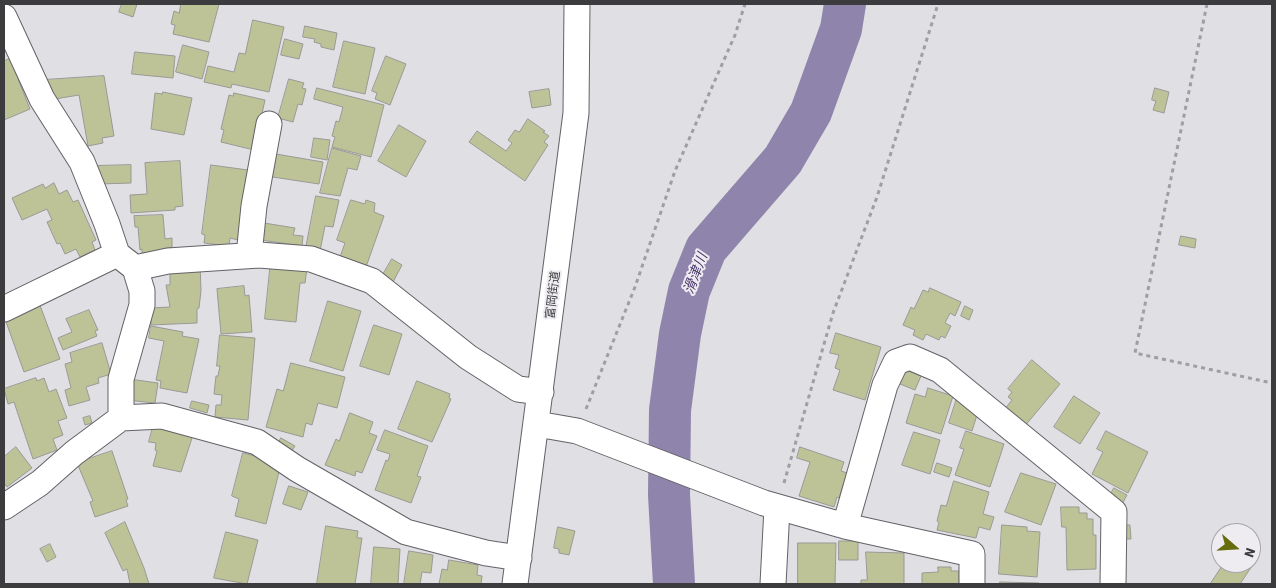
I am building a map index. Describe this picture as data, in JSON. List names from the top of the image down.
{
  "streets": {
    "street": ["富岡街道"]
  },
  "water": ["滑津川"],
  "north": "right"
}
